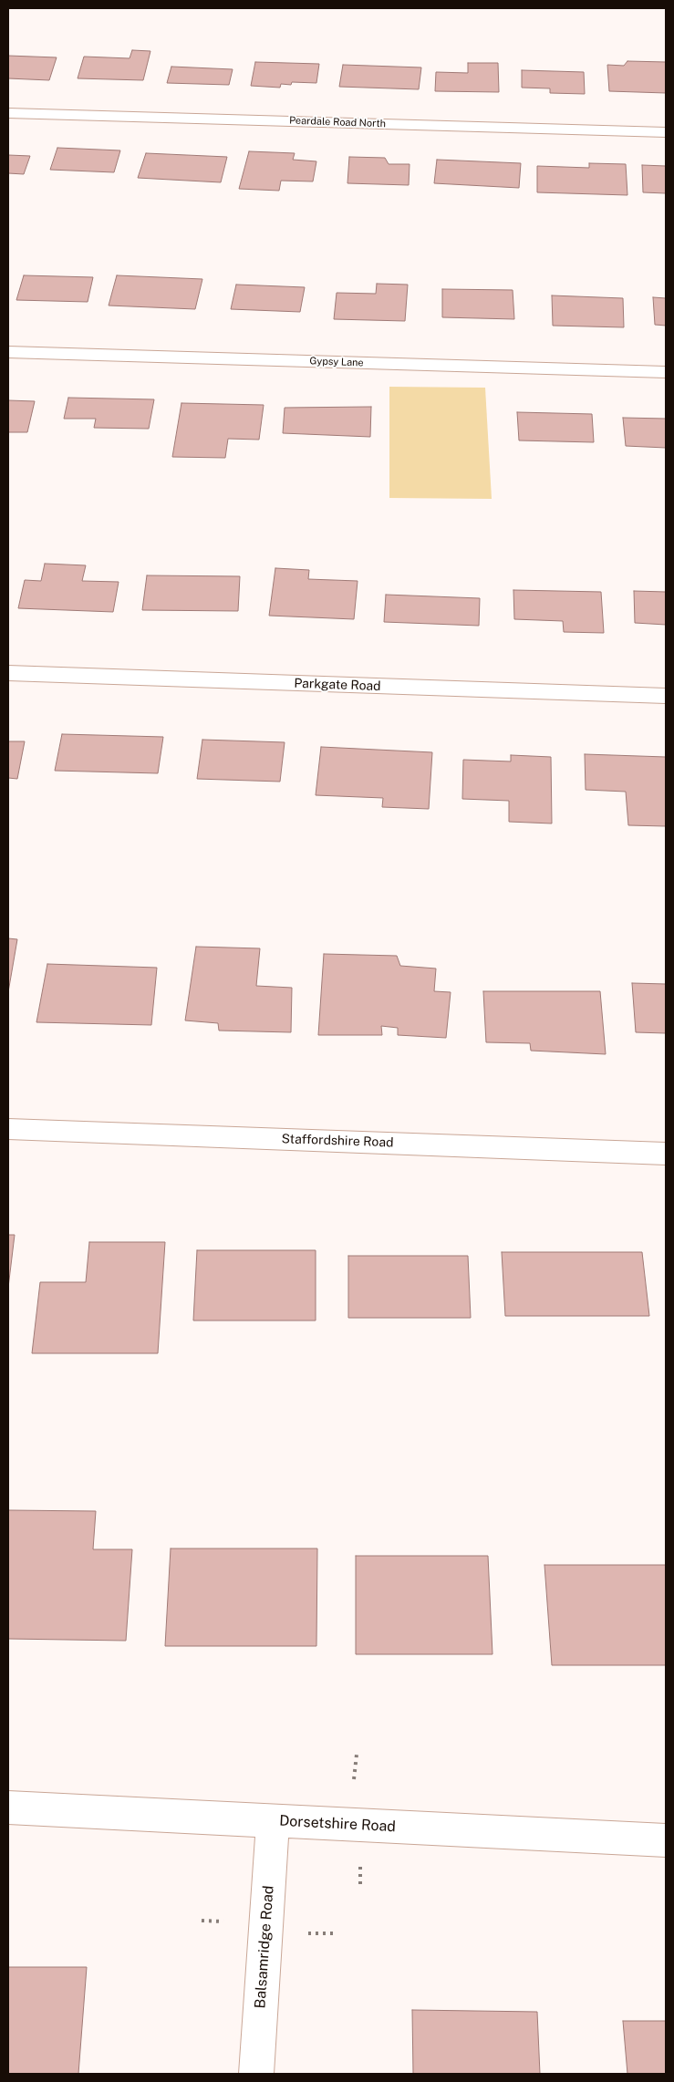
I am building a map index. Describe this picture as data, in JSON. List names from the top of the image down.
{
  "streets": {
    "street": [
      "Peardale Road North",
      "Gypsy Lane",
      "Parkgate Road",
      "Staffordshire Road",
      "Dorsetshire Road",
      "Balsamridge Road"
    ]
  },
  "crossings": [
    ["Dorsetshire Road", "Balsamridge Road"]
  ]
}
